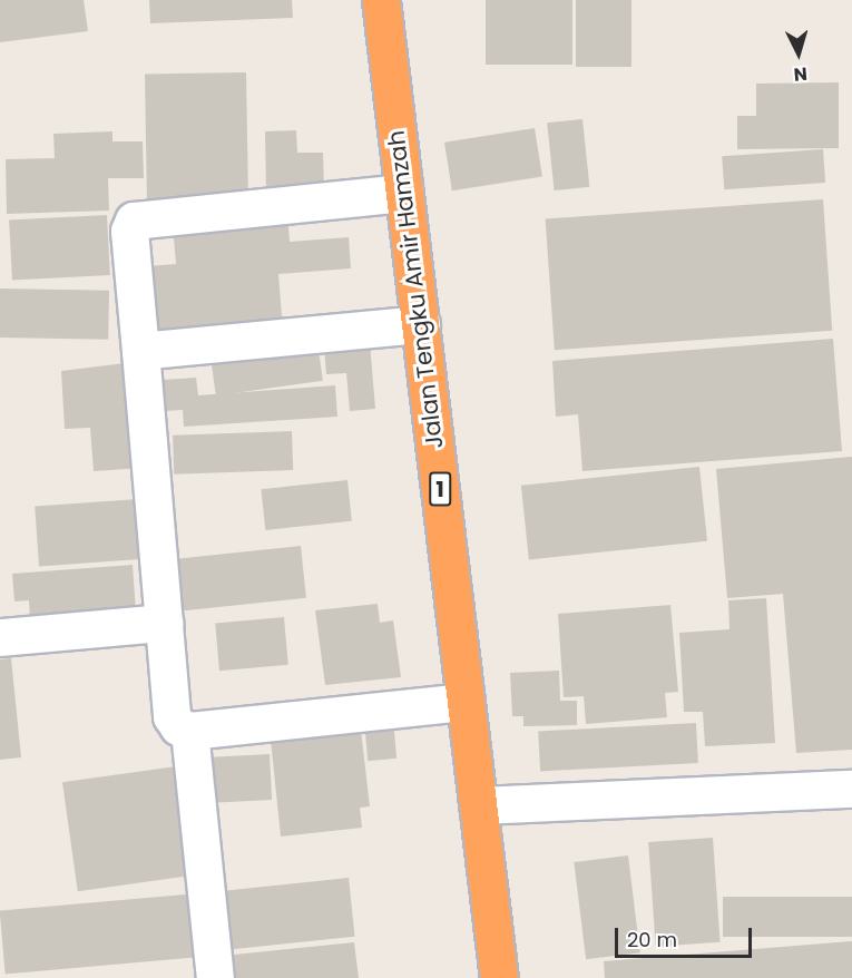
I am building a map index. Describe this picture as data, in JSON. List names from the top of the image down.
{
  "streets": {
    "highway": ["Jalan Tengku Amir Hamzah", "1"]
  },
  "scale_bar": "20 m",
  "north": "bottom"
}
